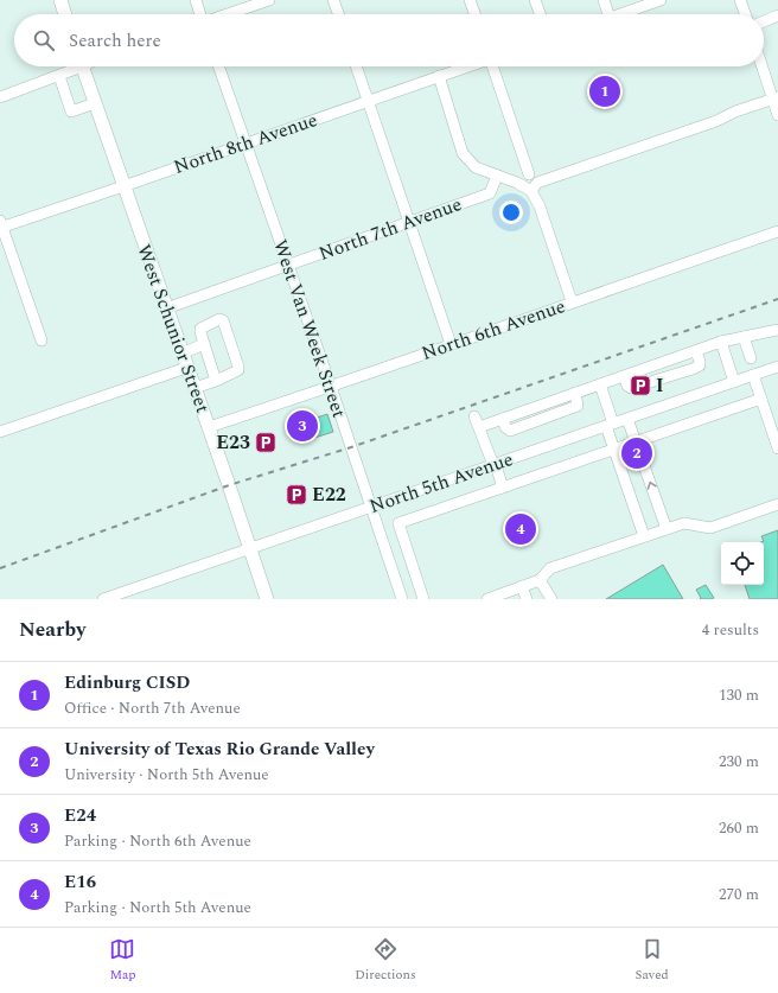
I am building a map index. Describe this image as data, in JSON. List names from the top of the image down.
{
  "streets": {
    "main road": ["West Schunior Street"],
    "street": [
      "North 8th Avenue",
      "North 7th Avenue",
      "West Van Week Street",
      "North 6th Avenue",
      "North 5th Avenue"
    ]
  },
  "crossings": [
    ["North 8th Avenue", "West Schunior Street"],
    ["North 8th Avenue", "West Van Week Street"],
    ["North 7th Avenue", "West Schunior Street"],
    ["North 7th Avenue", "West Van Week Street"],
    ["West Schunior Street", "North 6th Avenue"],
    ["West Schunior Street", "North 5th Avenue"],
    ["West Van Week Street", "North 6th Avenue"],
    ["West Van Week Street", "North 5th Avenue"]
  ],
  "places": {
    "parking": ["I", "E23", "E22"]
  },
  "page": {
    "search": "Search here",
    "pins": [
      "1",
      "3",
      "2",
      "4"
    ],
    "heading": ["Nearby", "4 results"],
    "list": [
      {
        "mark": "1",
        "name": "Edinburg CISD",
        "note": "Office · North 7th Avenue",
        "value": "130 m"
      },
      {
        "mark": "2",
        "name": "University of Texas Rio Grande Valley",
        "note": "University · North 5th Avenue",
        "value": "230 m"
      },
      {
        "mark": "3",
        "name": "E24",
        "note": "Parking · North 6th Avenue",
        "value": "260 m"
      },
      {
        "mark": "4",
        "name": "E16",
        "note": "Parking · North 5th Avenue",
        "value": "270 m"
      }
    ],
    "nav": ["Map", "Directions", "Saved"]
  }
}
